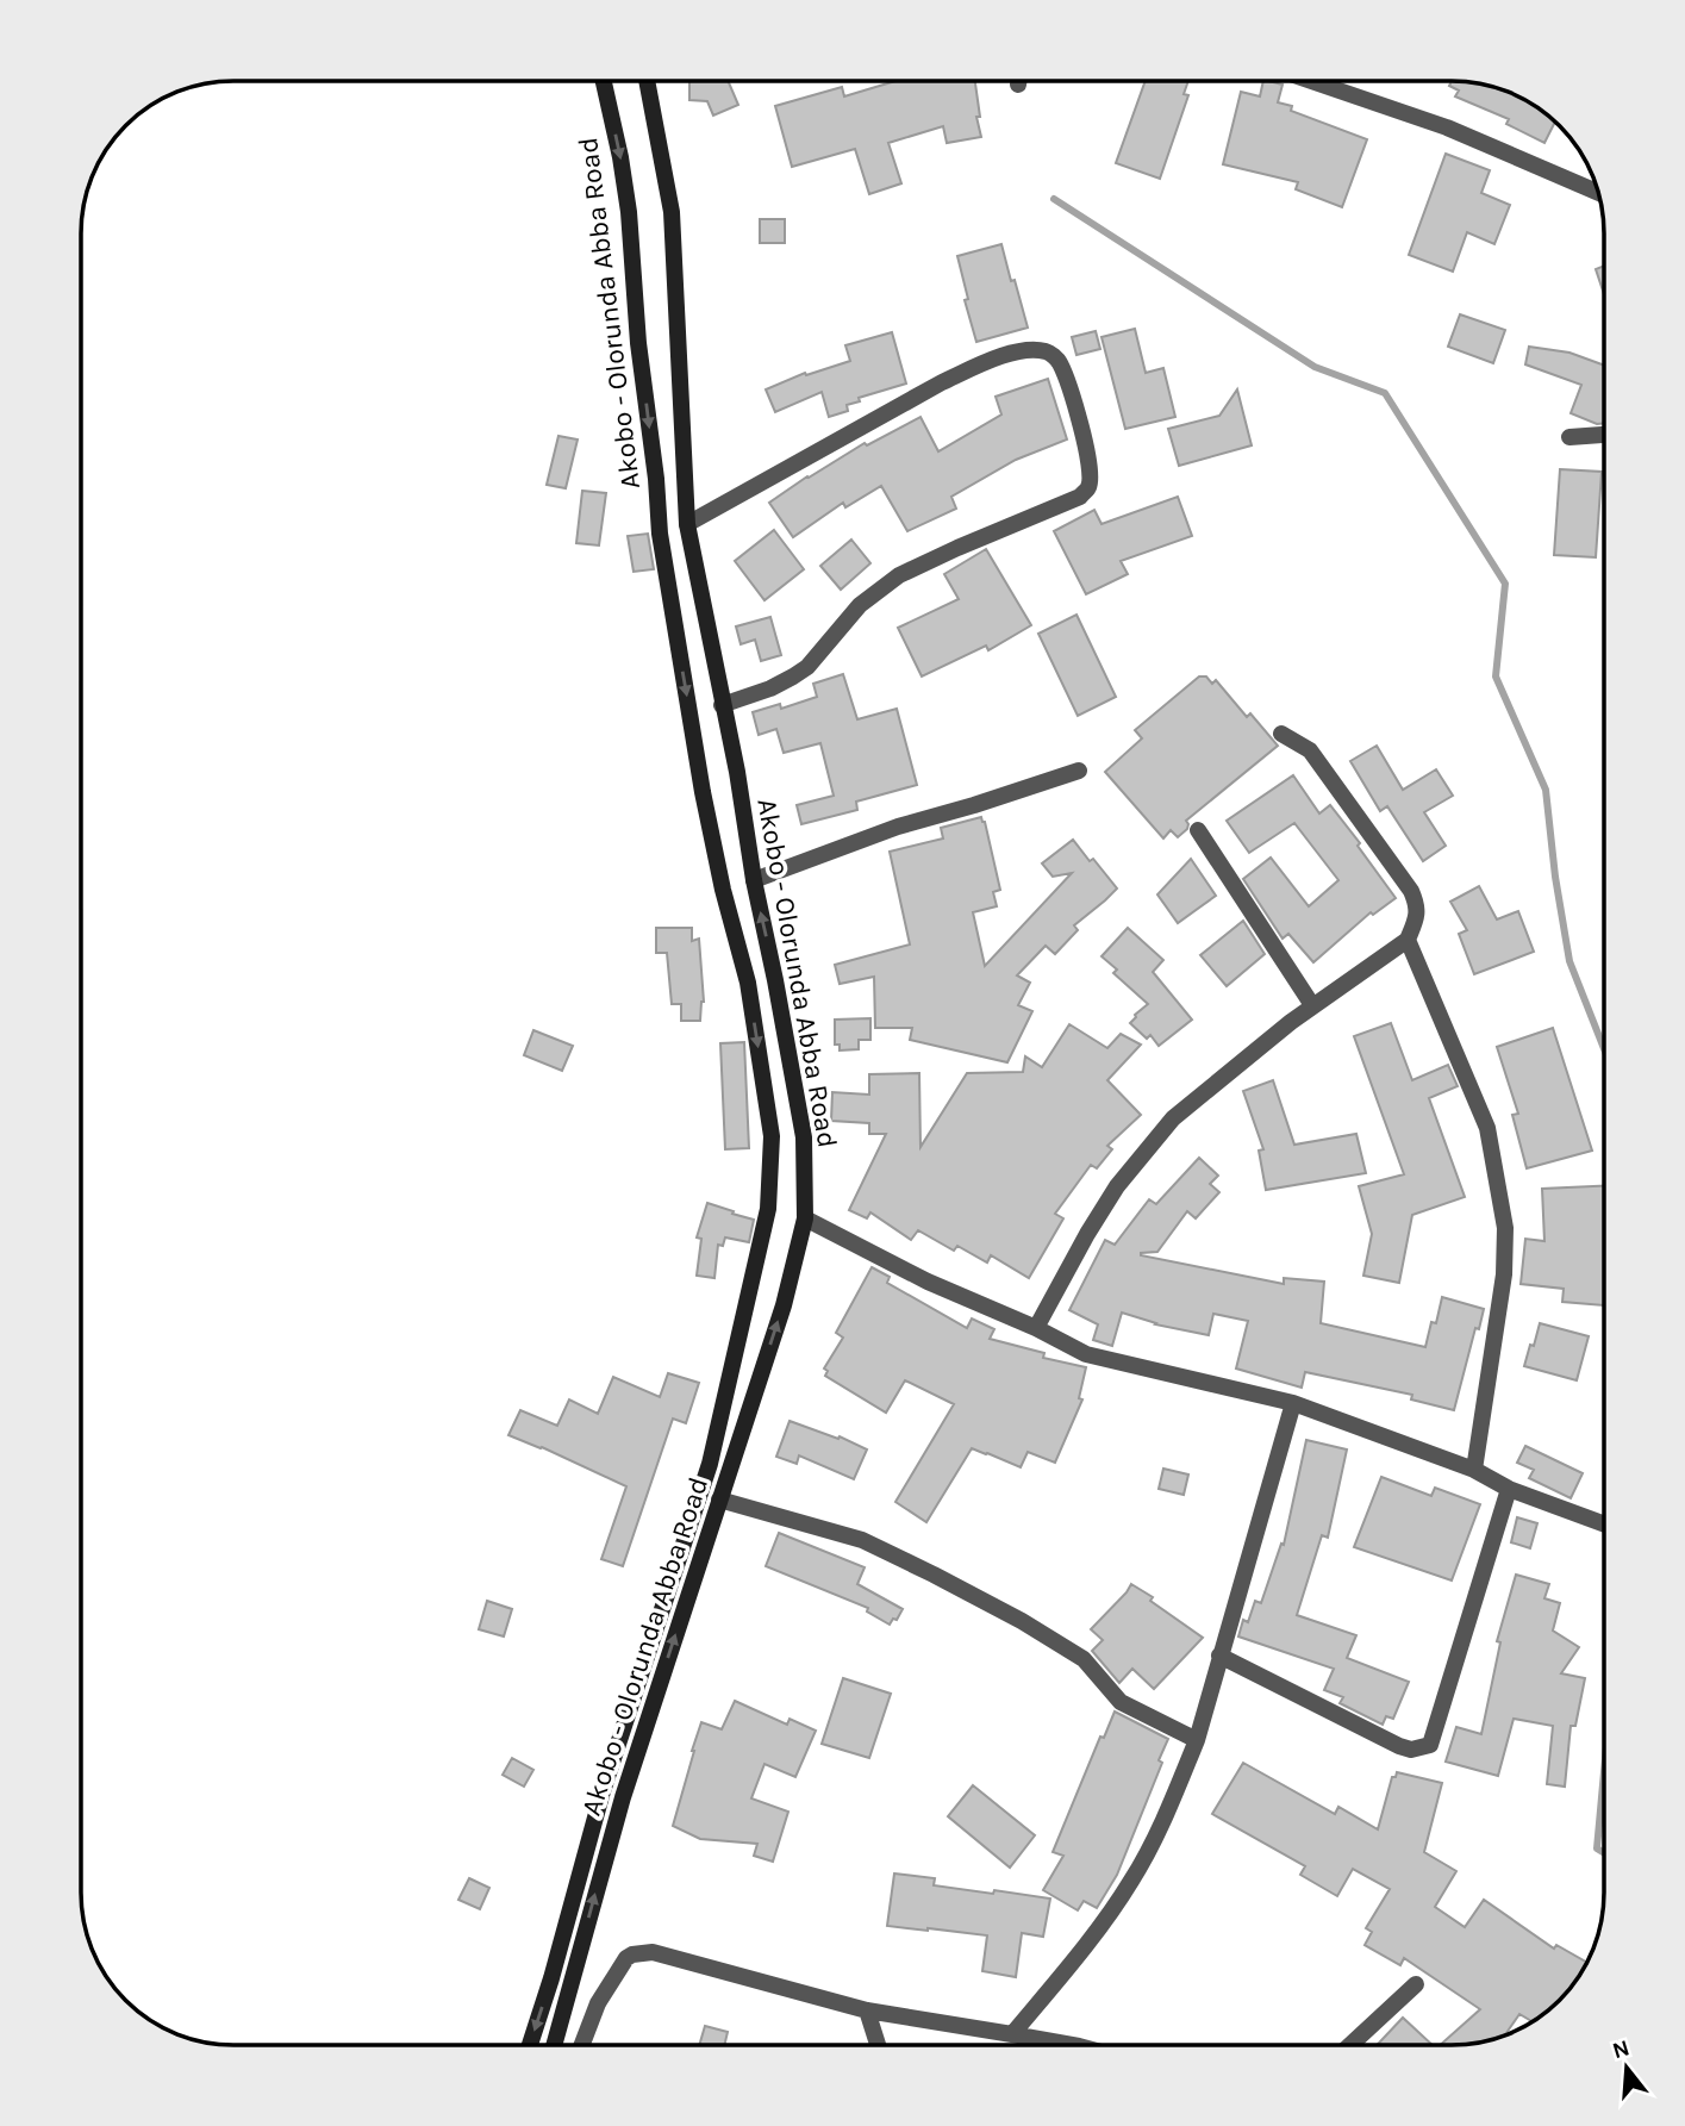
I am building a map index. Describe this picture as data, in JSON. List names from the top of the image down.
{
  "streets": {
    "main road": ["Akobo - Olorunda Abba Road"]
  },
  "north": "top"
}
